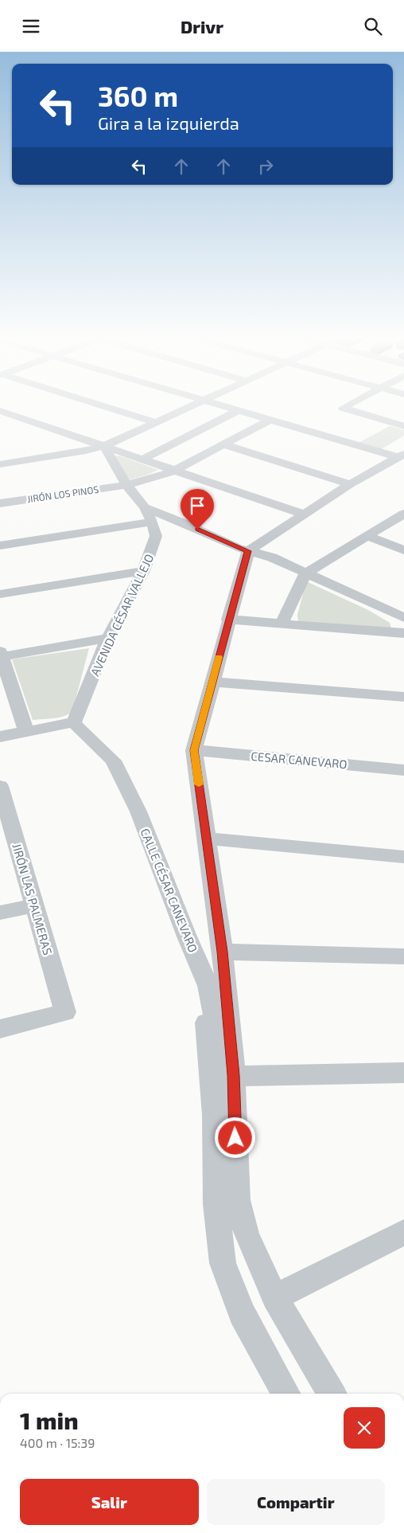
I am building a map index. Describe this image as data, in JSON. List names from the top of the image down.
{
  "streets": {
    "street": [
      "JIRÓN LOS PINOS",
      "AVENIDA CÉSAR VALLEJO",
      "CESAR CANEVARO",
      "CALLE CÉSAR CANEVARO",
      "JIRÓN LAS PALMERAS"
    ]
  },
  "crossings": [
    ["JIRÓN LOS PINOS", "AVENIDA CÉSAR VALLEJO"],
    ["AVENIDA CÉSAR VALLEJO", "CALLE CÉSAR CANEVARO"]
  ],
  "page": {
    "header": "Drivr",
    "turn": ["360 m", "Gira a la izquierda"],
    "heading": ["1 min", "400 m · 15:39"],
    "buttons": ["Salir", "Compartir"]
  }
}
